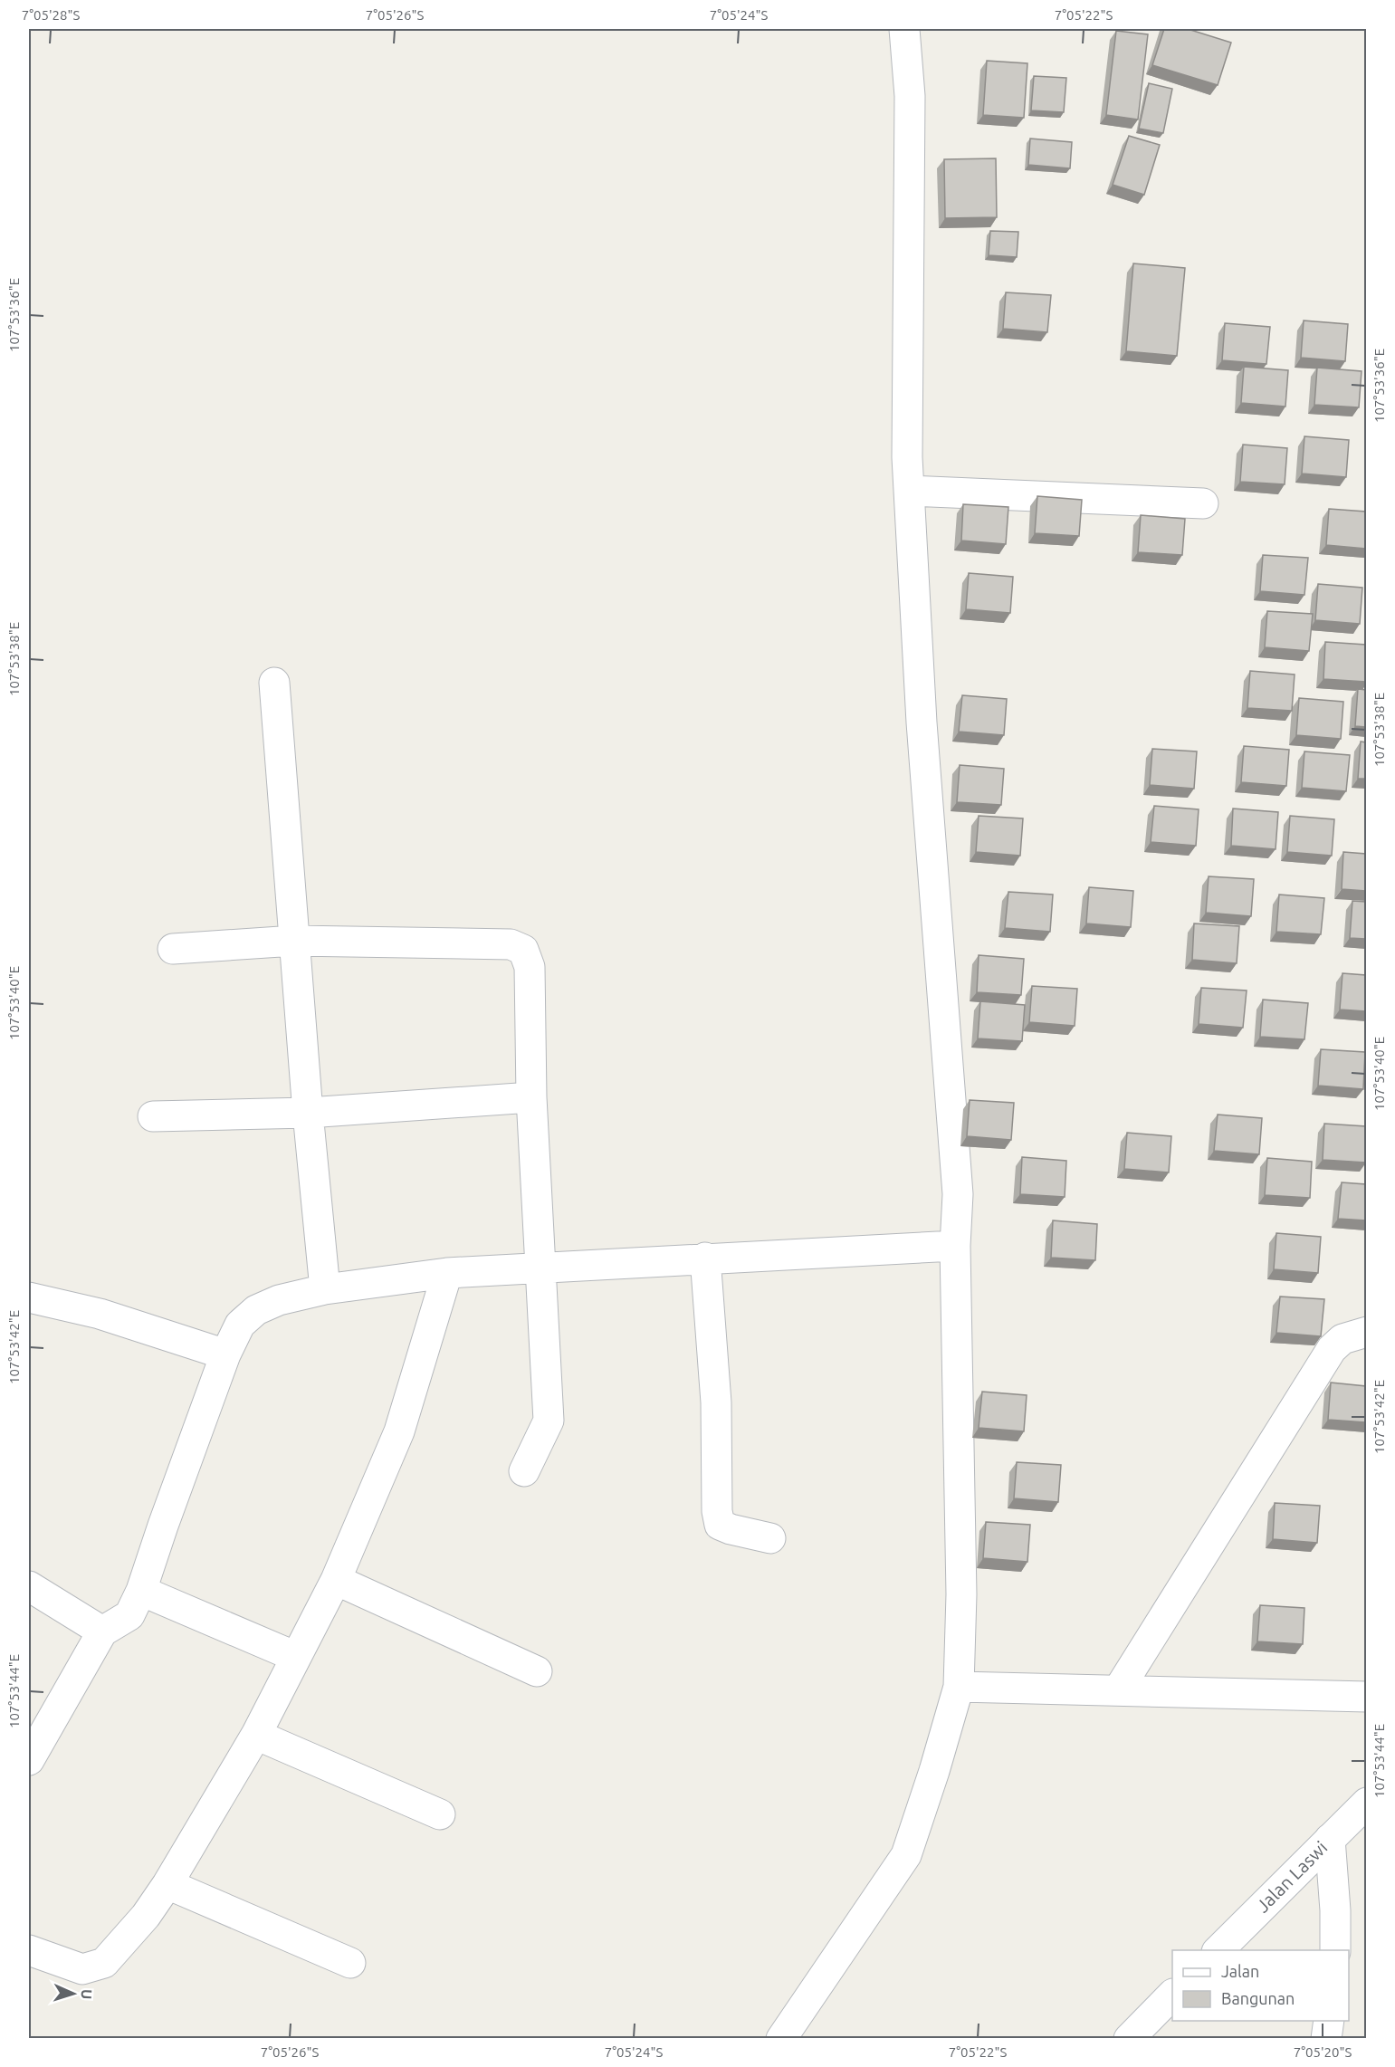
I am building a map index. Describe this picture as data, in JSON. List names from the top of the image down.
{
  "streets": {
    "street": ["Jalan Laswi"]
  },
  "legend": ["Jalan", "Bangunan"],
  "north": "right",
  "coordinates": [
    "7°05'28\"S",
    "7°05'26\"S",
    "7°05'24\"S",
    "7°05'22\"S",
    "107°53'36\"E",
    "107°53'38\"E",
    "107°53'40\"E",
    "107°53'42\"E",
    "107°53'44\"E",
    "7°05'20\"S"
  ]
}
